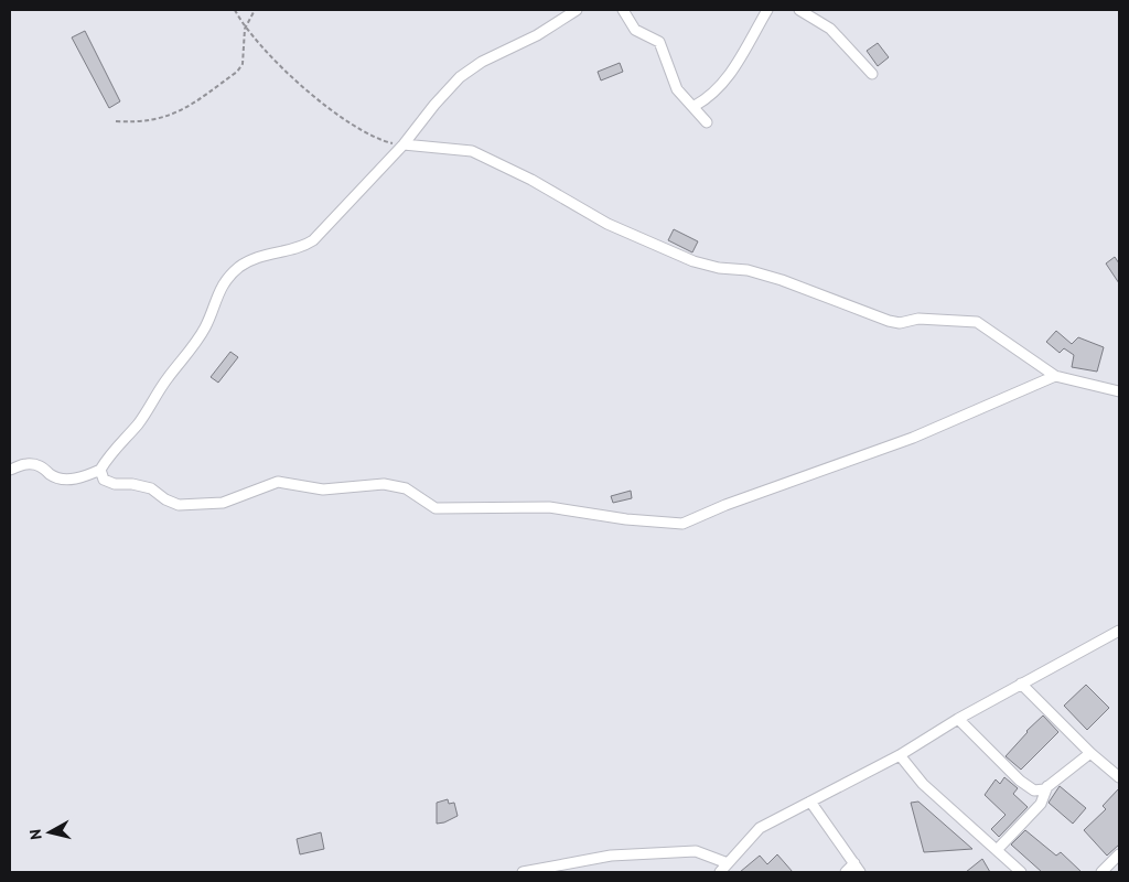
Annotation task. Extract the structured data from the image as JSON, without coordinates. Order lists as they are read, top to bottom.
{
  "north": "left"
}
